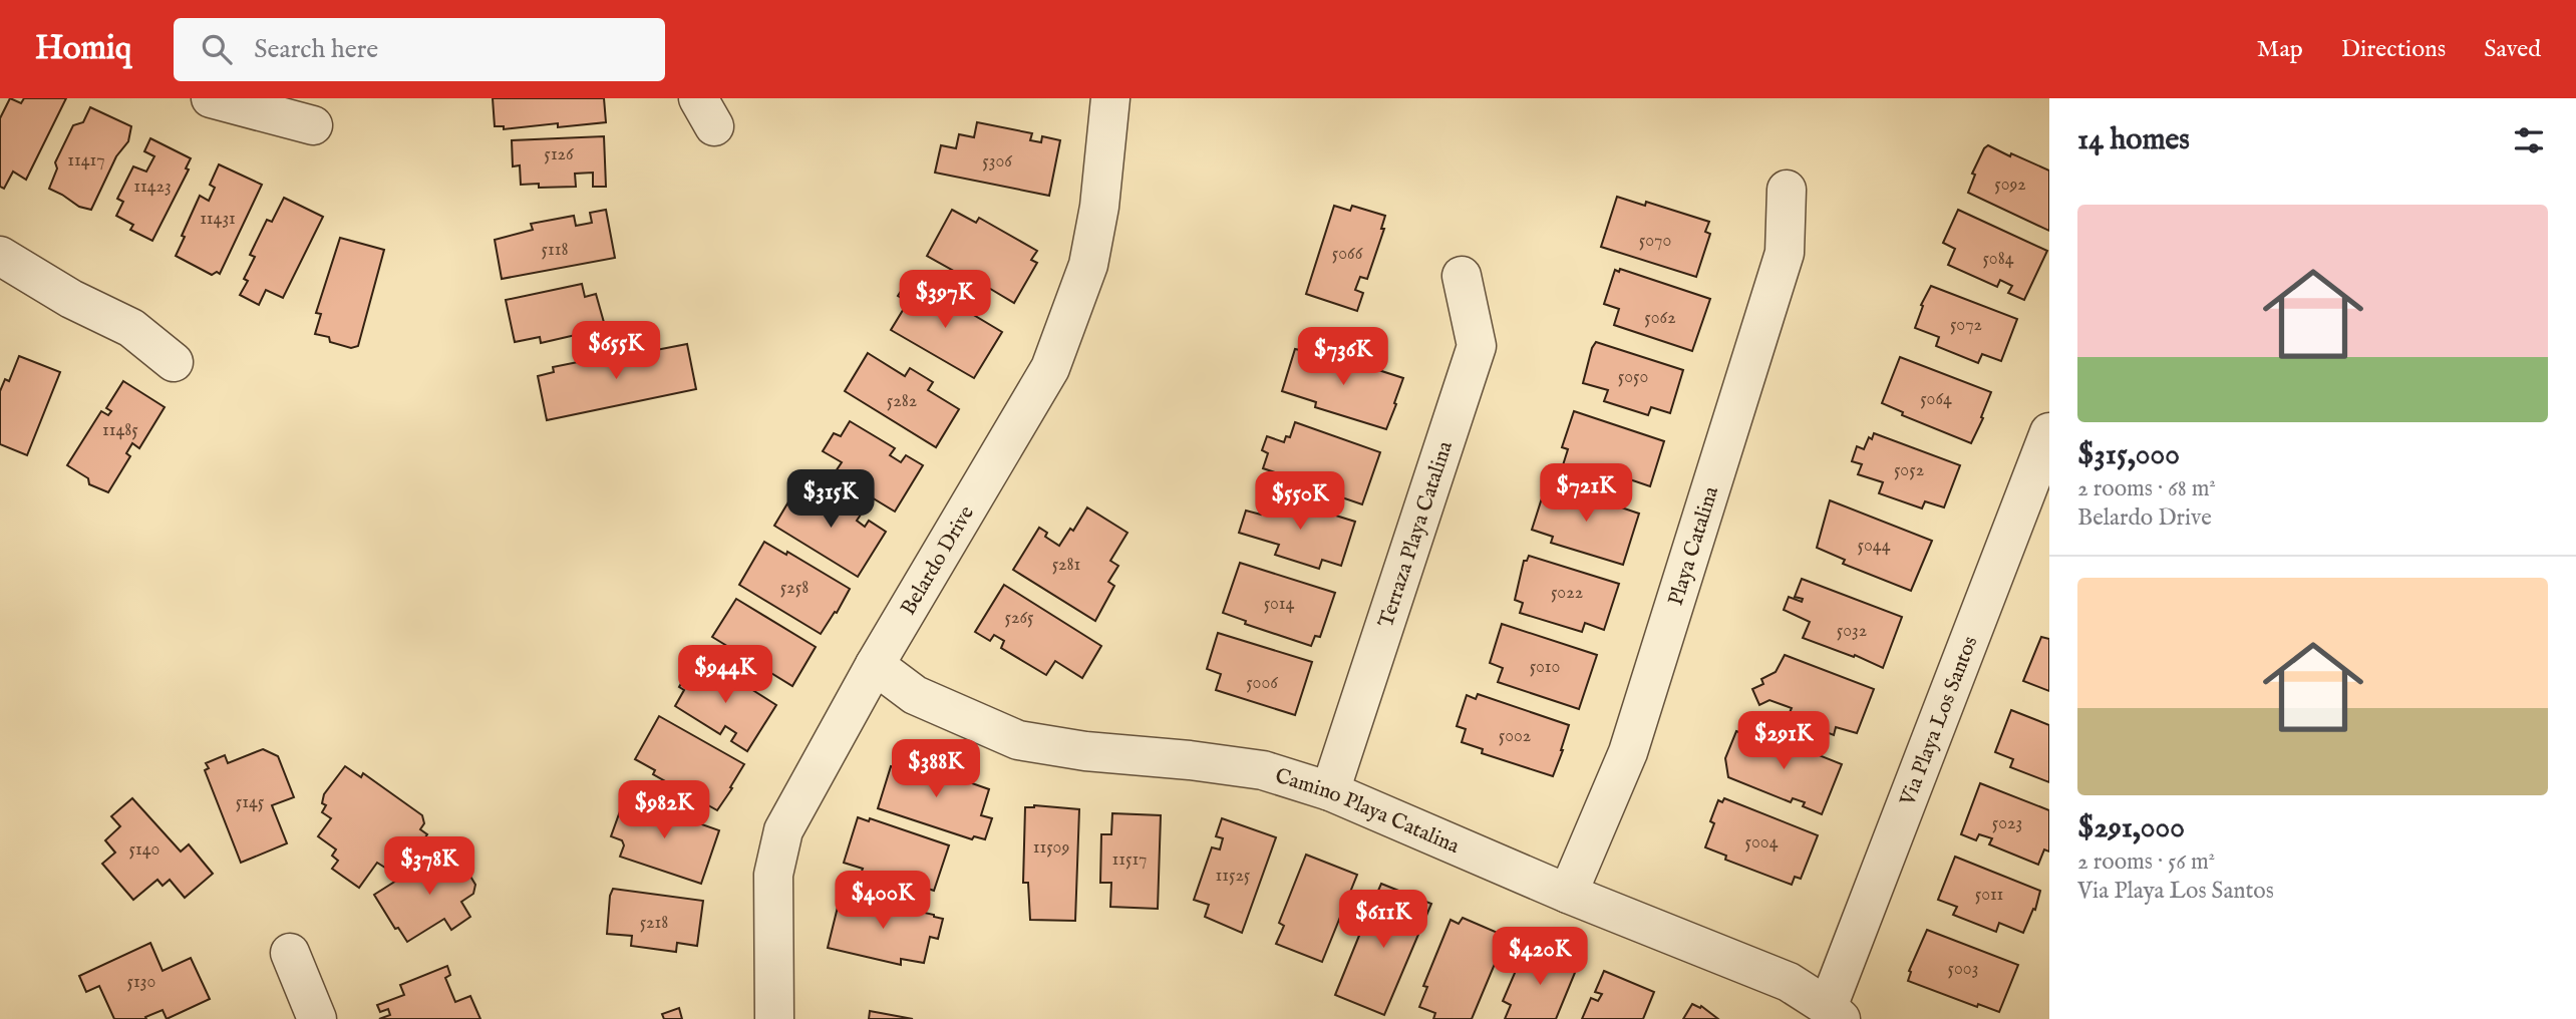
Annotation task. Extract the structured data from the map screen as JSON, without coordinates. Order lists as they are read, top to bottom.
{
  "streets": {
    "street": [
      "Terraza Playa Catalina",
      "Playa Catalina",
      "Belardo Drive",
      "Via Playa Los Santos",
      "Camino Playa Catalina"
    ]
  },
  "crossings": [
    ["Terraza Playa Catalina", "Camino Playa Catalina"],
    ["Playa Catalina", "Camino Playa Catalina"],
    ["Belardo Drive", "Camino Playa Catalina"],
    ["Via Playa Los Santos", "Camino Playa Catalina"]
  ],
  "house_numbers": [
    "5126",
    "11417",
    "5306",
    "5092",
    "11423",
    "11431",
    "5070",
    "5118",
    "5066",
    "5084",
    "5062",
    "5072",
    "5050",
    "5064",
    "5282",
    "11485",
    "5052",
    "5044",
    "5281",
    "5258",
    "5022",
    "5014",
    "5265",
    "5032",
    "5010",
    "5006",
    "5002",
    "5145",
    "5023",
    "5004",
    "11509",
    "5140",
    "11517",
    "11525",
    "5011",
    "5218",
    "5003",
    "5130"
  ],
  "page": {
    "header": "Homiq",
    "search": "Search here",
    "nav": ["Map", "Directions", "Saved"],
    "heading": "14 homes",
    "list": [
      {
        "name": "$315,000",
        "note": "2 rooms · 68 m² · Belardo Drive"
      },
      {
        "name": "$291,000",
        "note": "2 rooms · 56 m² · Via Playa Los Santos"
      }
    ],
    "price": [
      "$397K",
      "$655K",
      "$736K",
      "$721K",
      "$315K",
      "$550K",
      "$944K",
      "$291K",
      "$388K",
      "$982K",
      "$378K",
      "$400K",
      "$611K",
      "$420K"
    ]
  }
}
